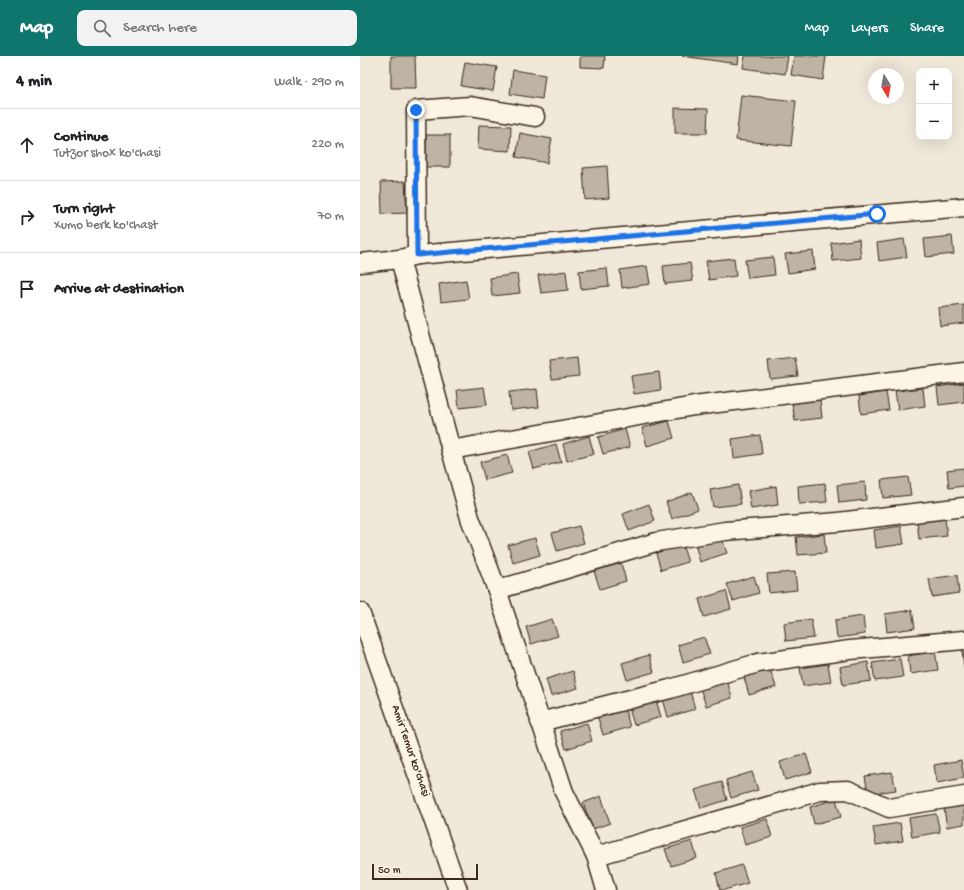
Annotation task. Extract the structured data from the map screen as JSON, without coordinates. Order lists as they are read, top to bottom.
{
  "streets": {
    "street": ["Amir Temur ko'chasi"]
  },
  "scale_bar": "50 m",
  "north": "bottom",
  "page": {
    "header": "Map",
    "search": "Search here",
    "nav": ["Map", "Layers", "Share"],
    "heading": ["4 min", "Walk · 290 m"],
    "map_buttons": ["+", "−"],
    "list": [
      ["Continue", "Tutzor shox ko'chasi", "220 m"],
      ["Turn right", "Xumo berk ko'chast", "70 m"],
      "Arrive at destination"
    ],
    "scale": "50 m"
  }
}
